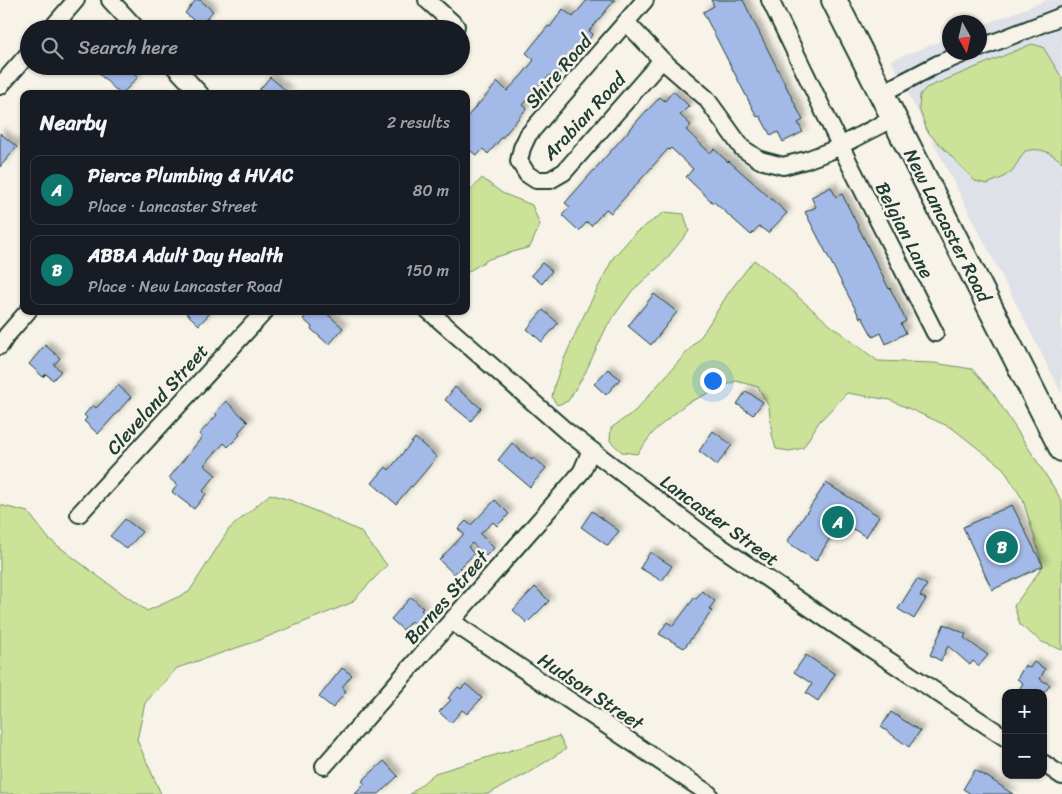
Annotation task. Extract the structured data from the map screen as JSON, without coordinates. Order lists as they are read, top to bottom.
{
  "streets": {
    "main road": ["New Lancaster Road"],
    "street": [
      "Shire Road",
      "Arabian Road",
      "Belgian Lane",
      "Cleveland Street",
      "Lancaster Street",
      "Barnes Street",
      "Hudson Street"
    ]
  },
  "crossings": [
    ["Shire Road", "Arabian Road"],
    ["Lancaster Street", "Barnes Street"],
    ["Barnes Street", "Hudson Street"]
  ],
  "north": "bottom",
  "page": {
    "search": "Search here",
    "heading": ["Nearby", "2 results"],
    "list": [
      {
        "mark": "A",
        "name": "Pierce Plumbing & HVAC",
        "note": "Place · Lancaster Street",
        "value": "80 m"
      },
      {
        "mark": "B",
        "name": "ABBA Adult Day Health",
        "note": "Place · New Lancaster Road",
        "value": "150 m"
      }
    ],
    "pins": ["A", "B"],
    "map_buttons": ["+", "−"]
  }
}
